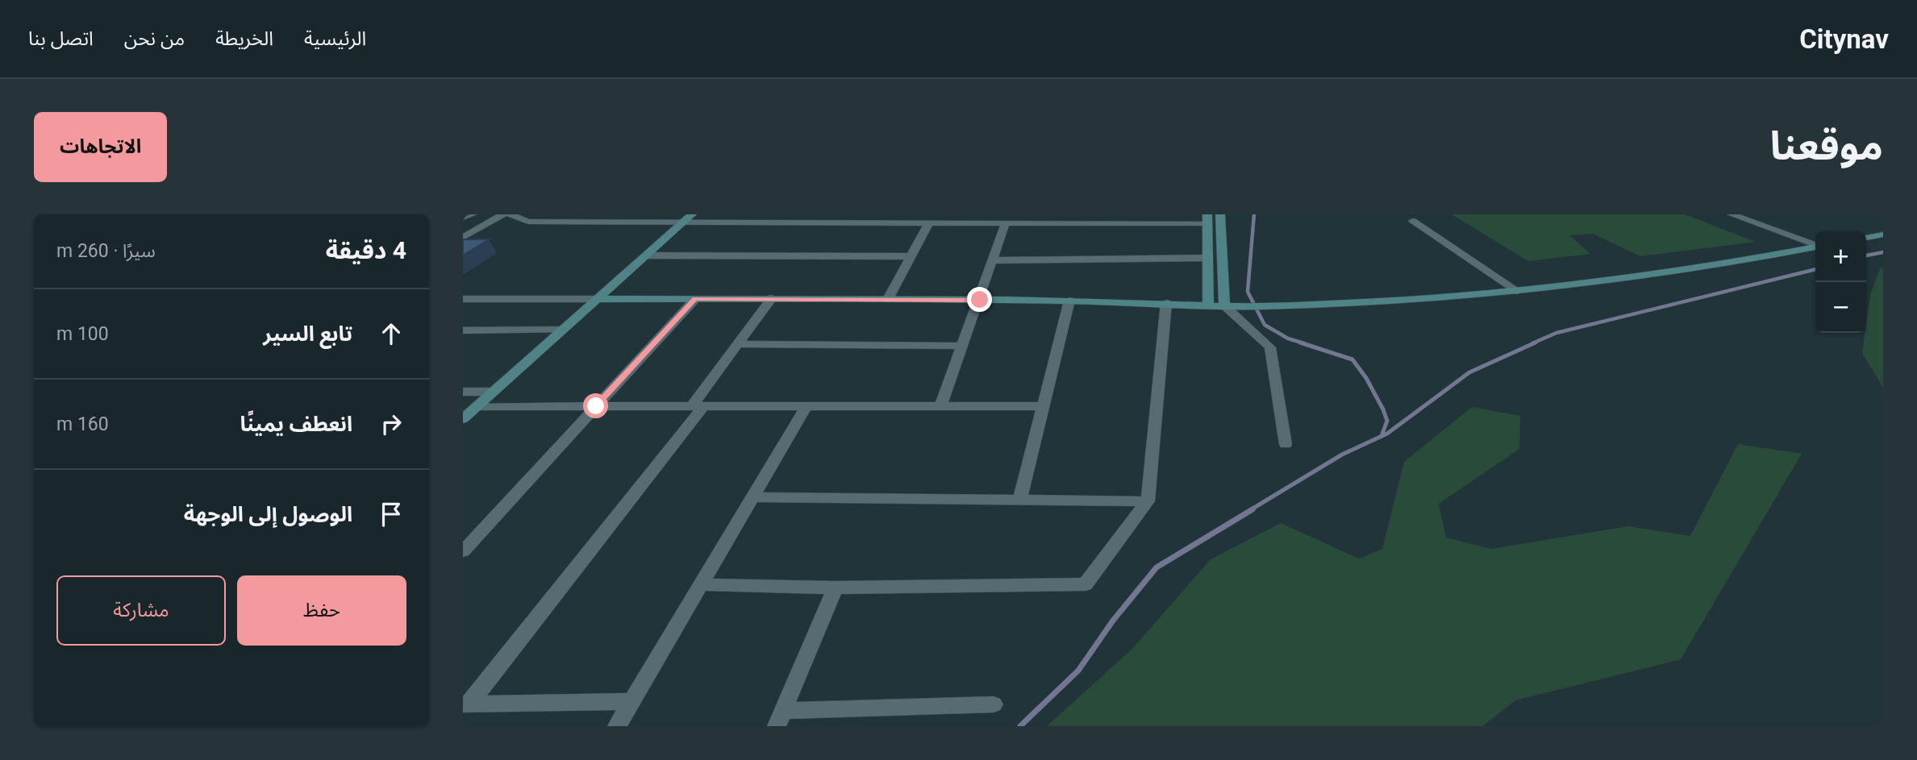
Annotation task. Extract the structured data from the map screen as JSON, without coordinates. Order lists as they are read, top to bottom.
{
  "page": {
    "header": "Citynav",
    "nav": [
      "الرئيسية",
      "الخريطة",
      "من نحن",
      "اتصل بنا"
    ],
    "title": "موقعنا",
    "buttons": [
      "الاتجاهات",
      ["حفظ", "مشاركة"]
    ],
    "heading": ["4 دقيقة", "سيرًا · 260 m"],
    "map_buttons": ["+", "−"],
    "list": [
      ["تابع السير", "100 m"],
      ["انعطف يمينًا", "160 m"],
      "الوصول إلى الوجهة"
    ]
  }
}
